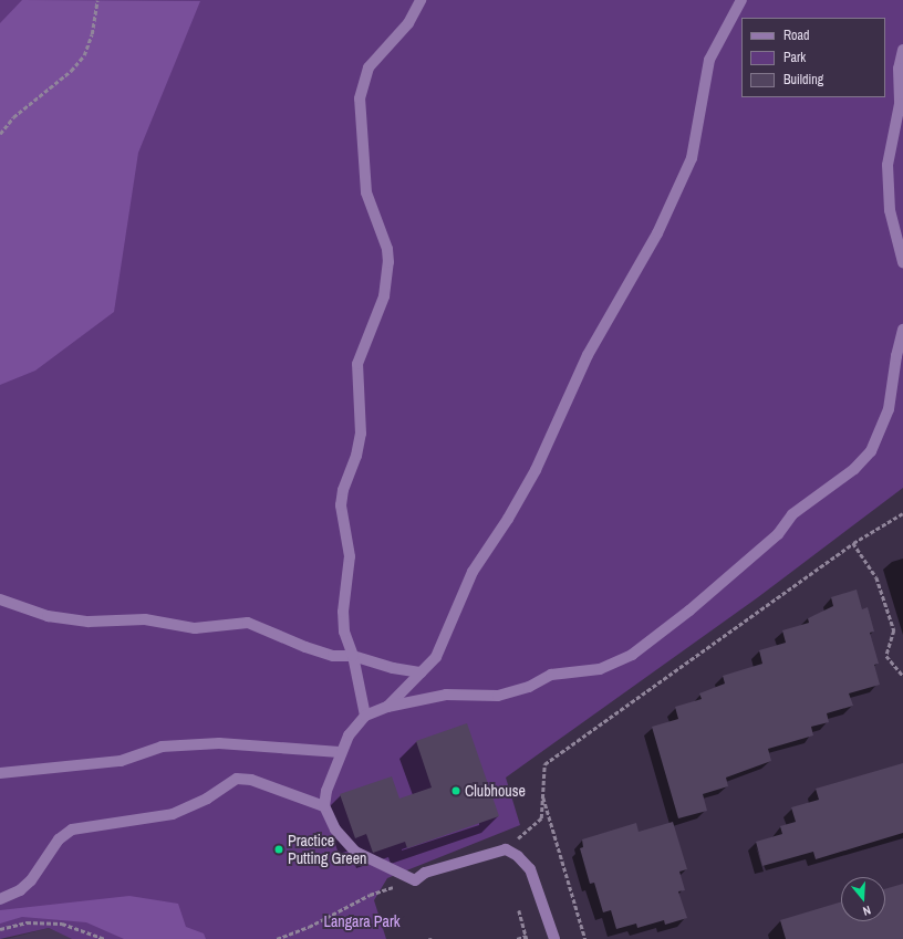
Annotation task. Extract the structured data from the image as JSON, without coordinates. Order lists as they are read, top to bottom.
{
  "parks": ["Langara Park"],
  "places": ["Clubhouse", "Practice Putting Green"],
  "legend": ["Road", "Park", "Building"],
  "north": "bottom"
}
